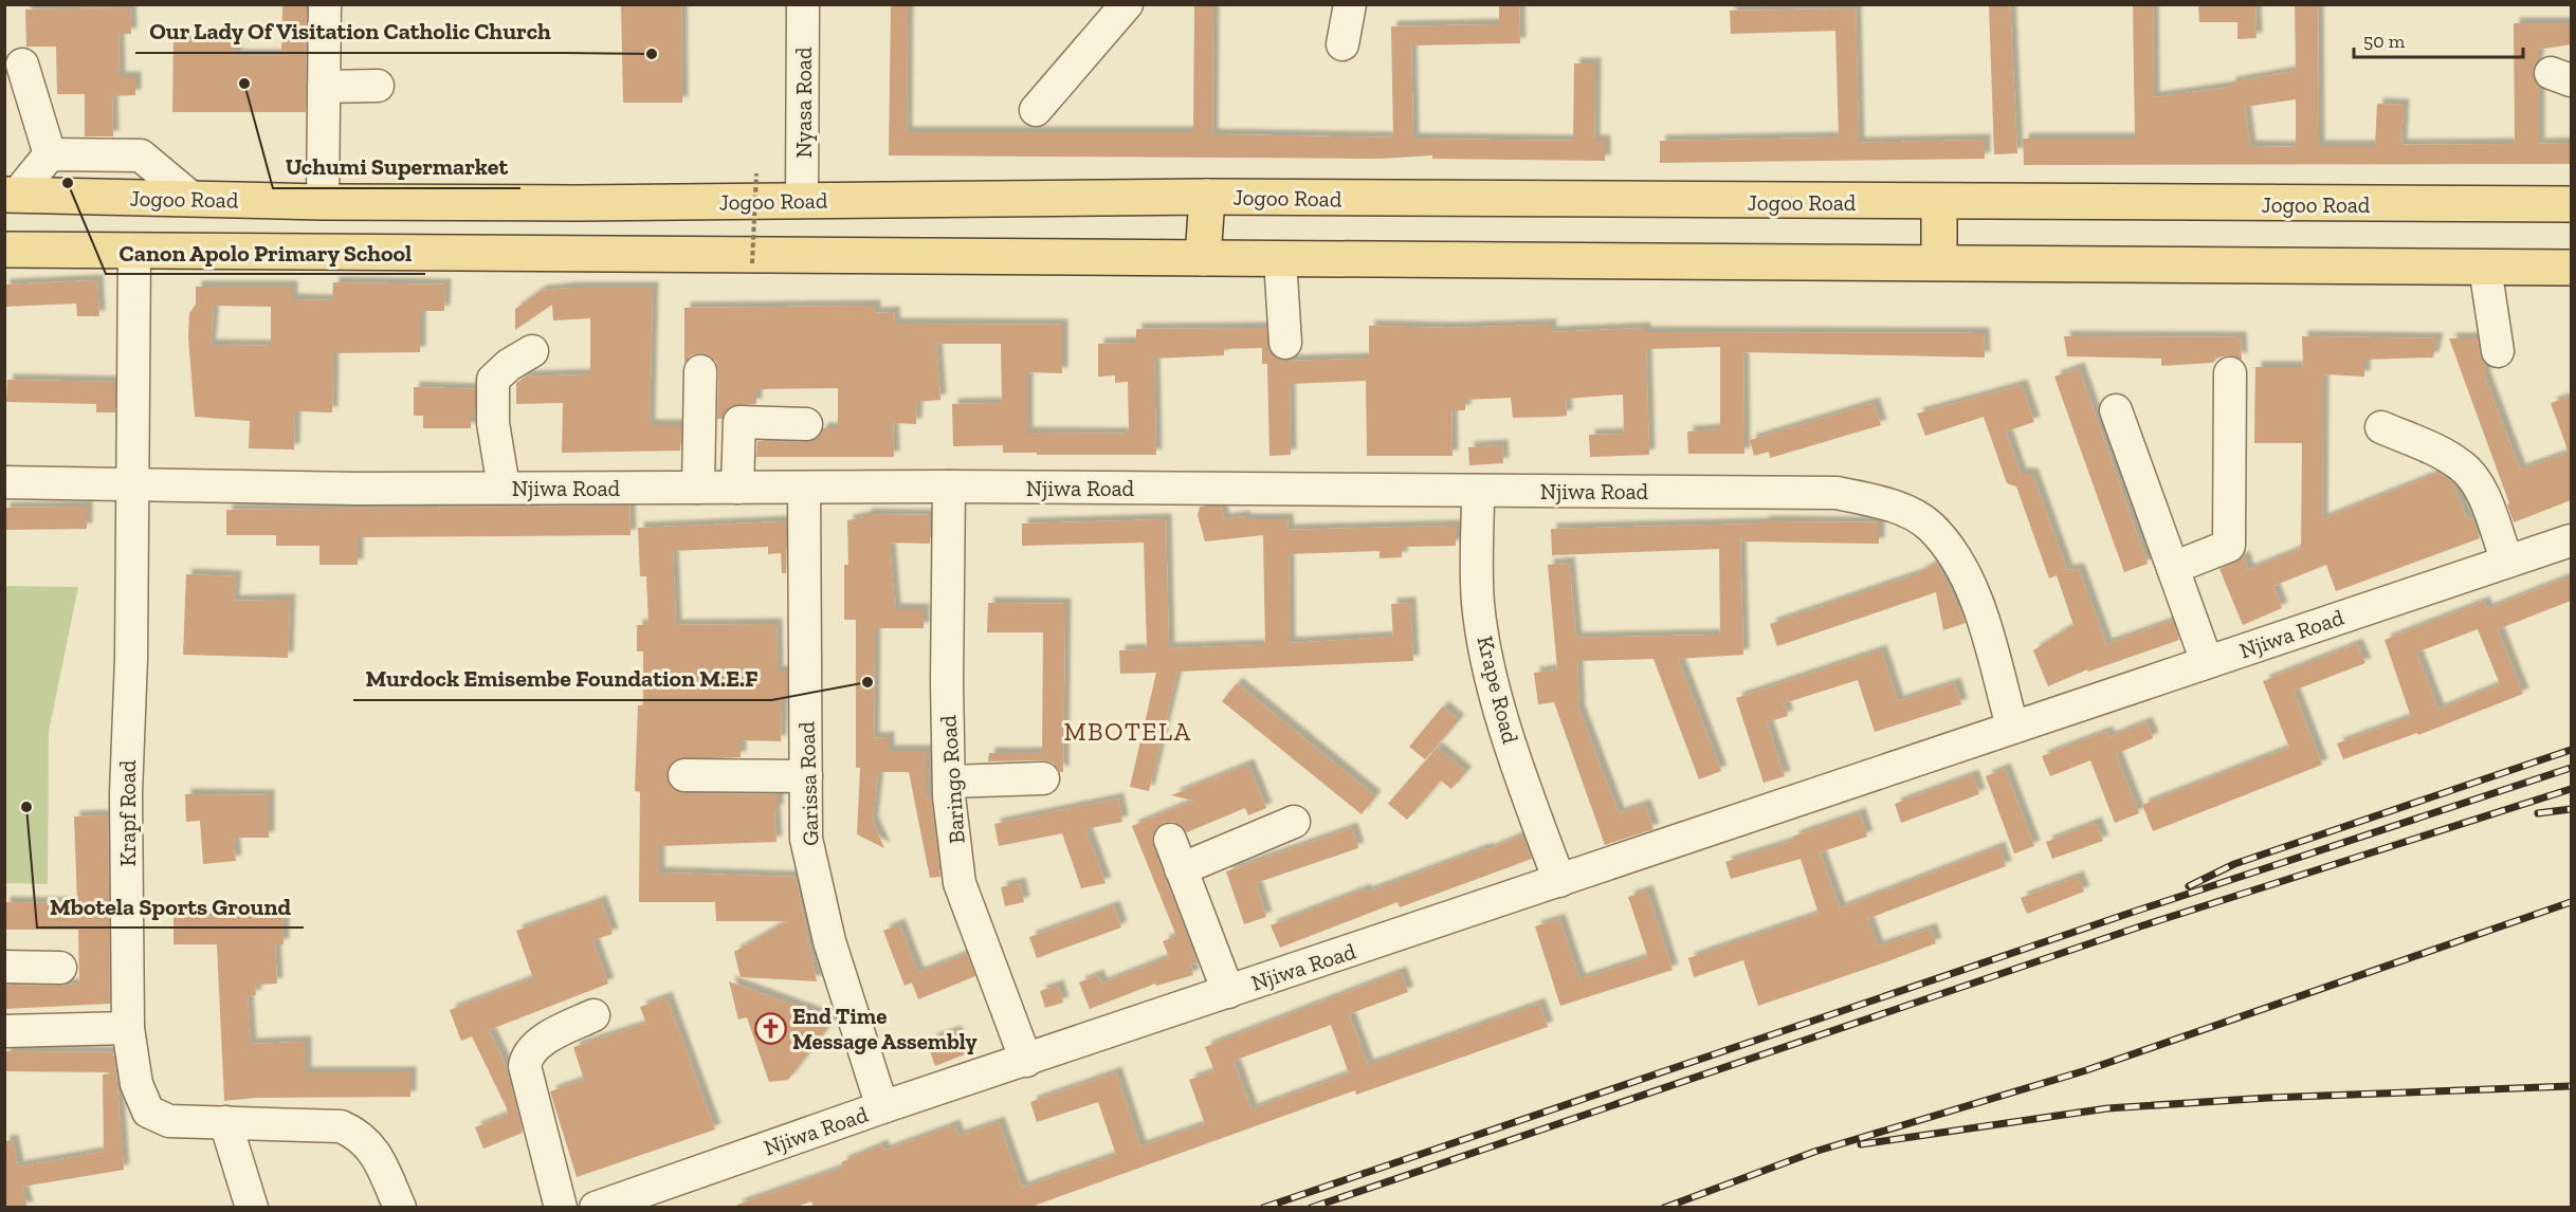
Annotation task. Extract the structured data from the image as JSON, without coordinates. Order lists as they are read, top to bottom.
{
  "streets": {
    "main road": ["Jogoo Road"],
    "street": [
      "Nyasa Road",
      "Njiwa Road",
      "Krape Road",
      "Baringo Road",
      "Garissa Road",
      "Krapf Road"
    ]
  },
  "crossings": [
    ["Nyasa Road", "Jogoo Road"],
    ["Njiwa Road", "Krape Road"],
    ["Njiwa Road", "Baringo Road"],
    ["Njiwa Road", "Garissa Road"],
    ["Njiwa Road", "Krapf Road"]
  ],
  "districts": ["MBOTELA"],
  "places": {
    "other": [
      "Our Lady Of Visitation Catholic Church",
      "Uchumi Supermarket",
      "Canon Apolo Primary School",
      "Murdock Emisembe Foundation M.E.F",
      "Mbotela Sports Ground"
    ],
    "church": ["End Time Message Assembly"]
  },
  "scale_bar": "50 m"
}
